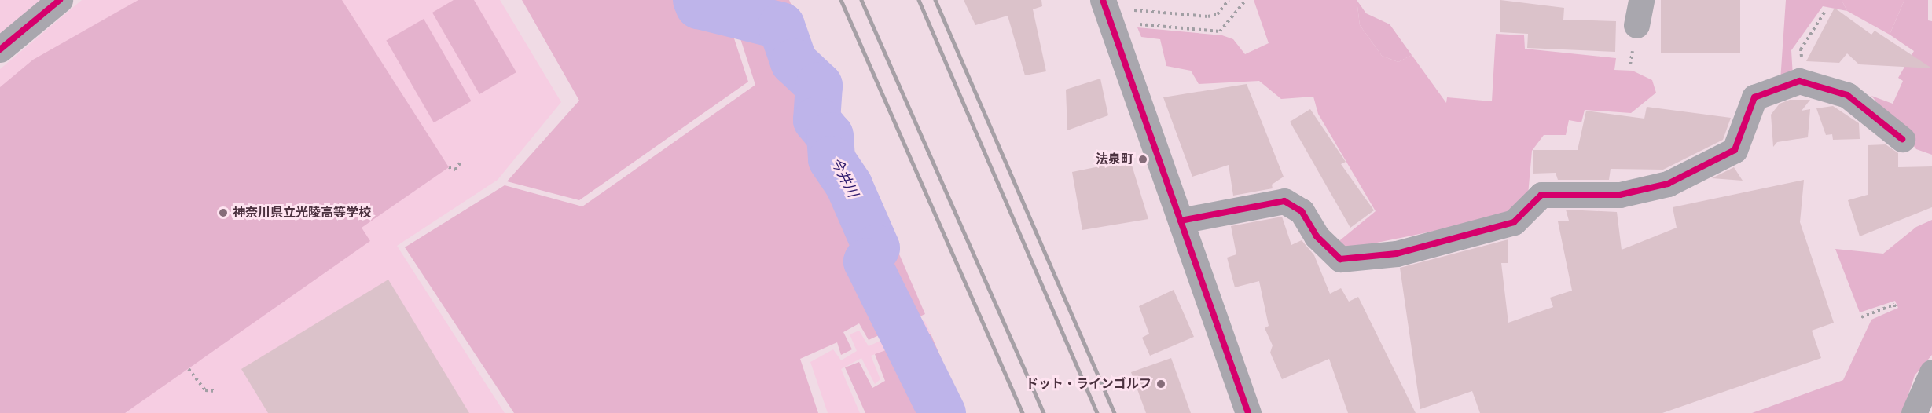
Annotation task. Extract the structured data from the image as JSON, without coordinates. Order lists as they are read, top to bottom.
{
  "water": ["今井川"],
  "places": ["法泉町", "神奈川県立光陵高等学校", "ドット・ラインゴルフ"]
}
